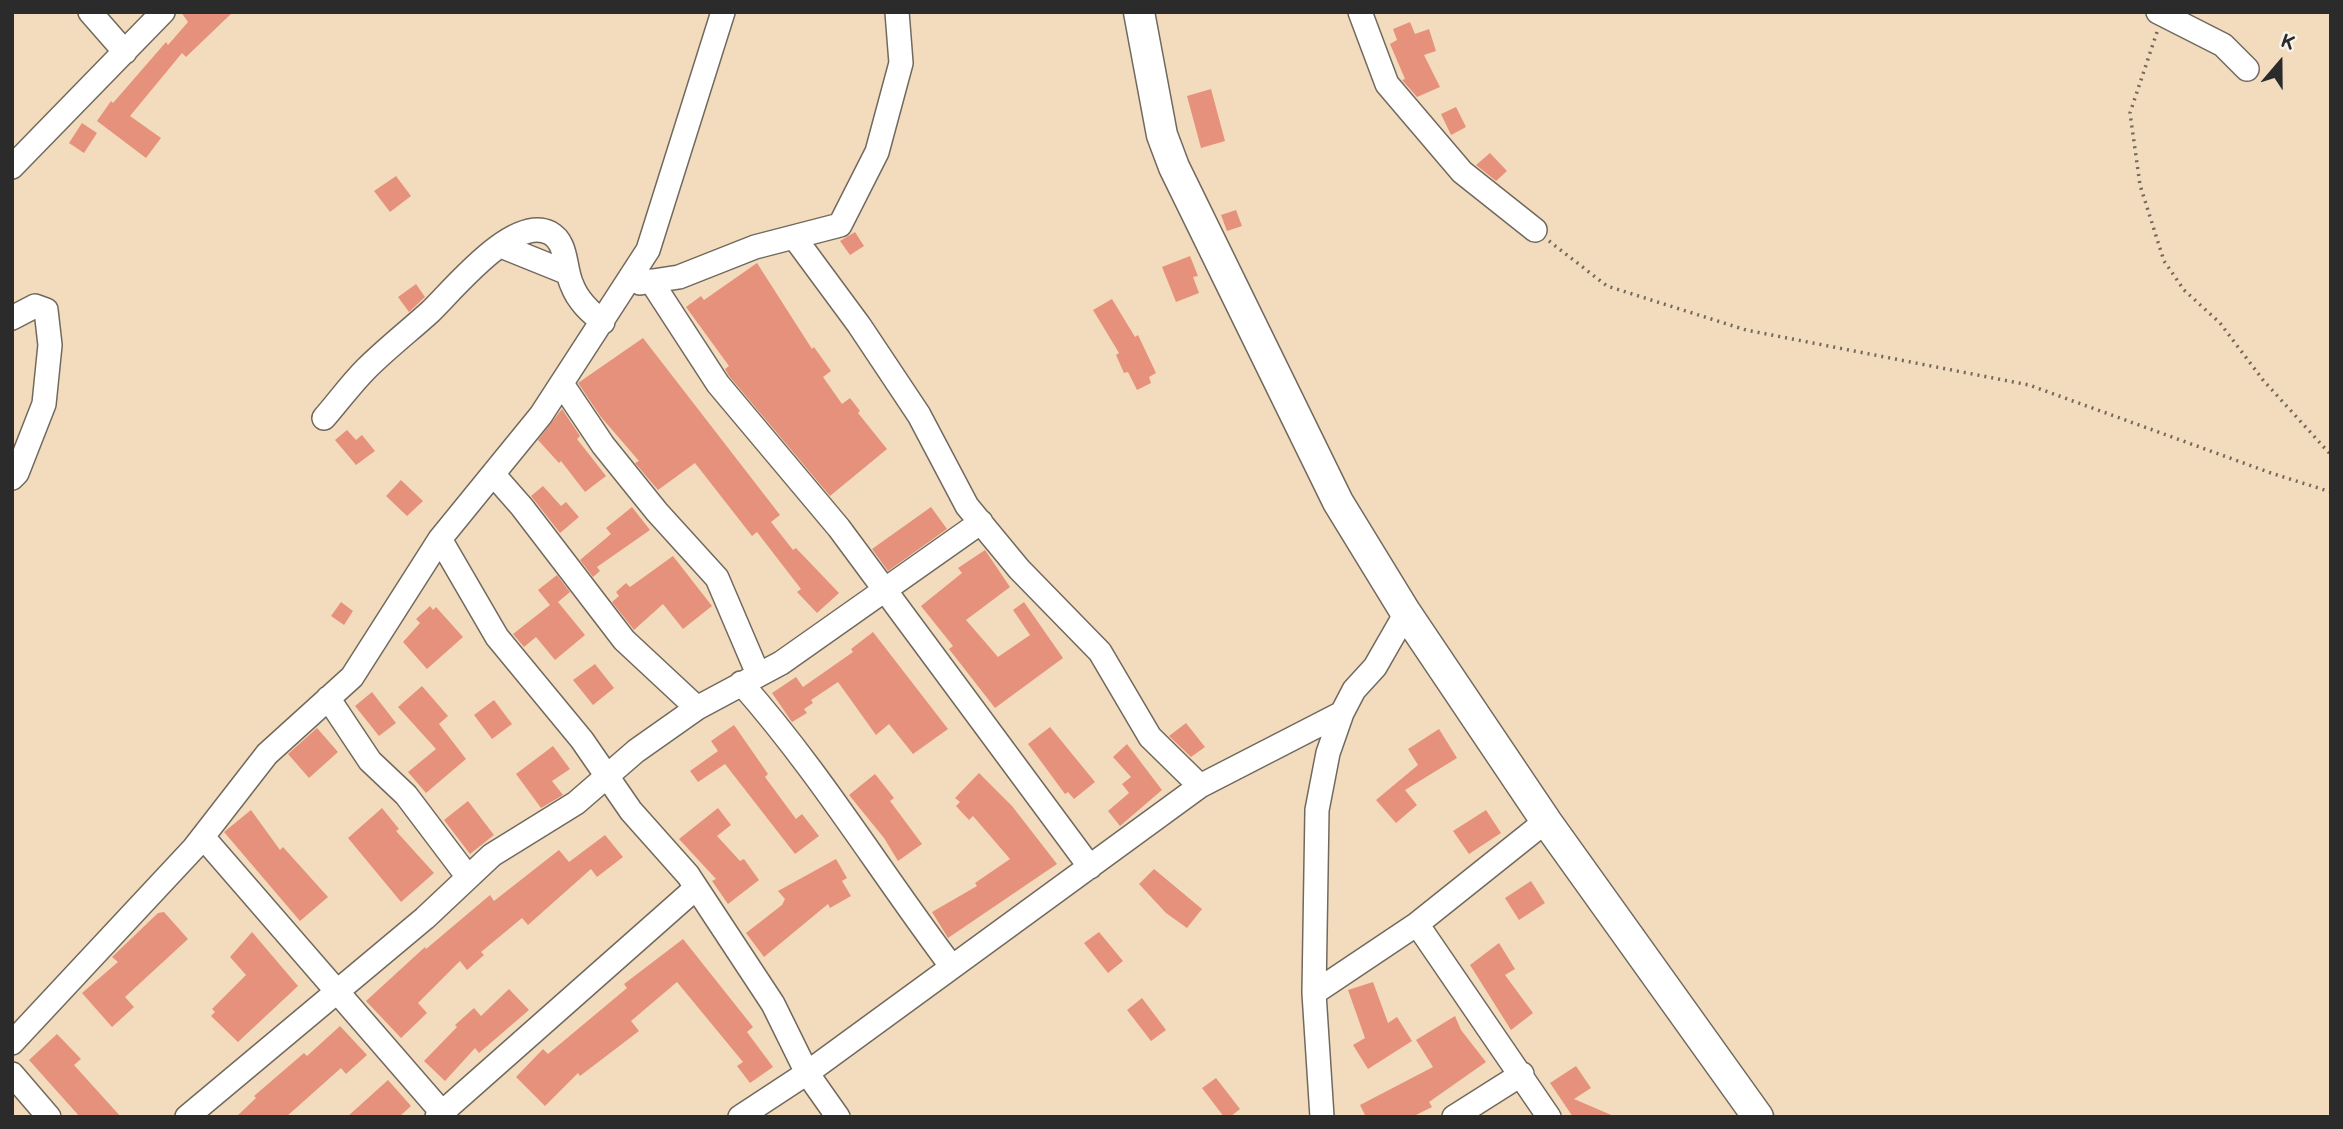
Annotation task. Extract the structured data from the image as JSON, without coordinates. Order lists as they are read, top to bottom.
{
  "north": "top"
}
